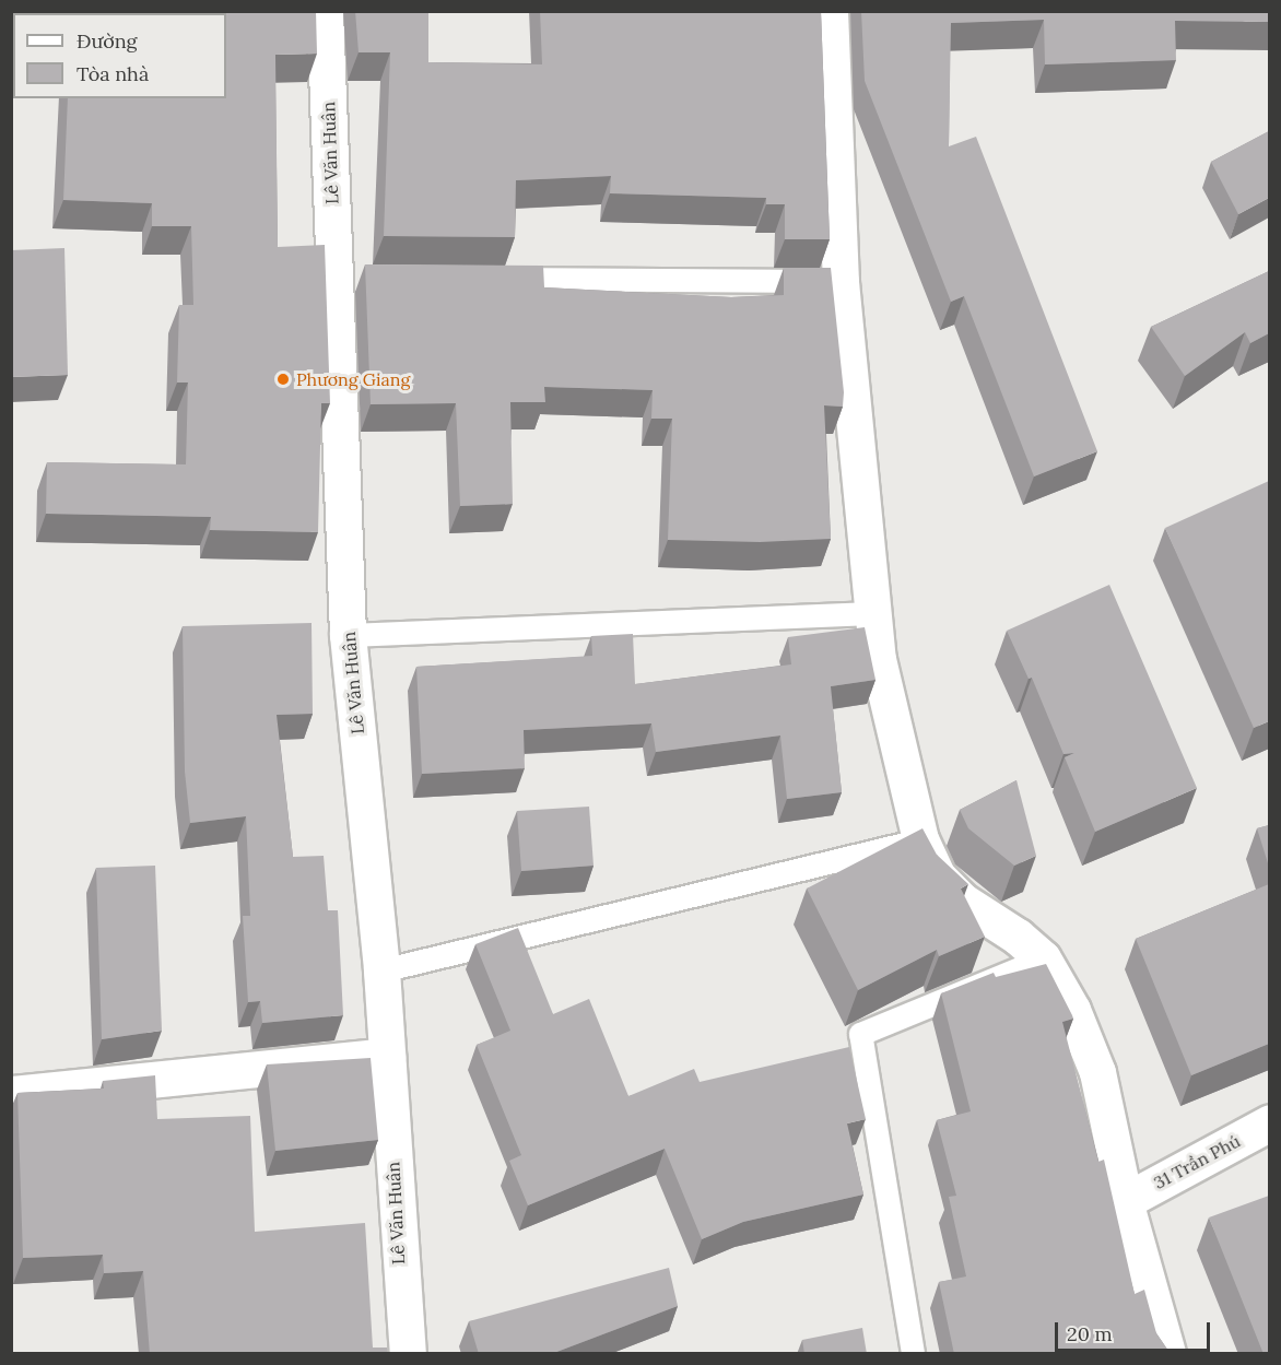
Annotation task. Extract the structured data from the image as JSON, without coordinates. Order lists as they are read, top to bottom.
{
  "streets": {
    "street": ["Lê Văn Huân", "31 Trần Phú"]
  },
  "places": ["Phương Giang"],
  "legend": ["Đường", "Tòa nhà"],
  "scale_bar": "20 m"
}
